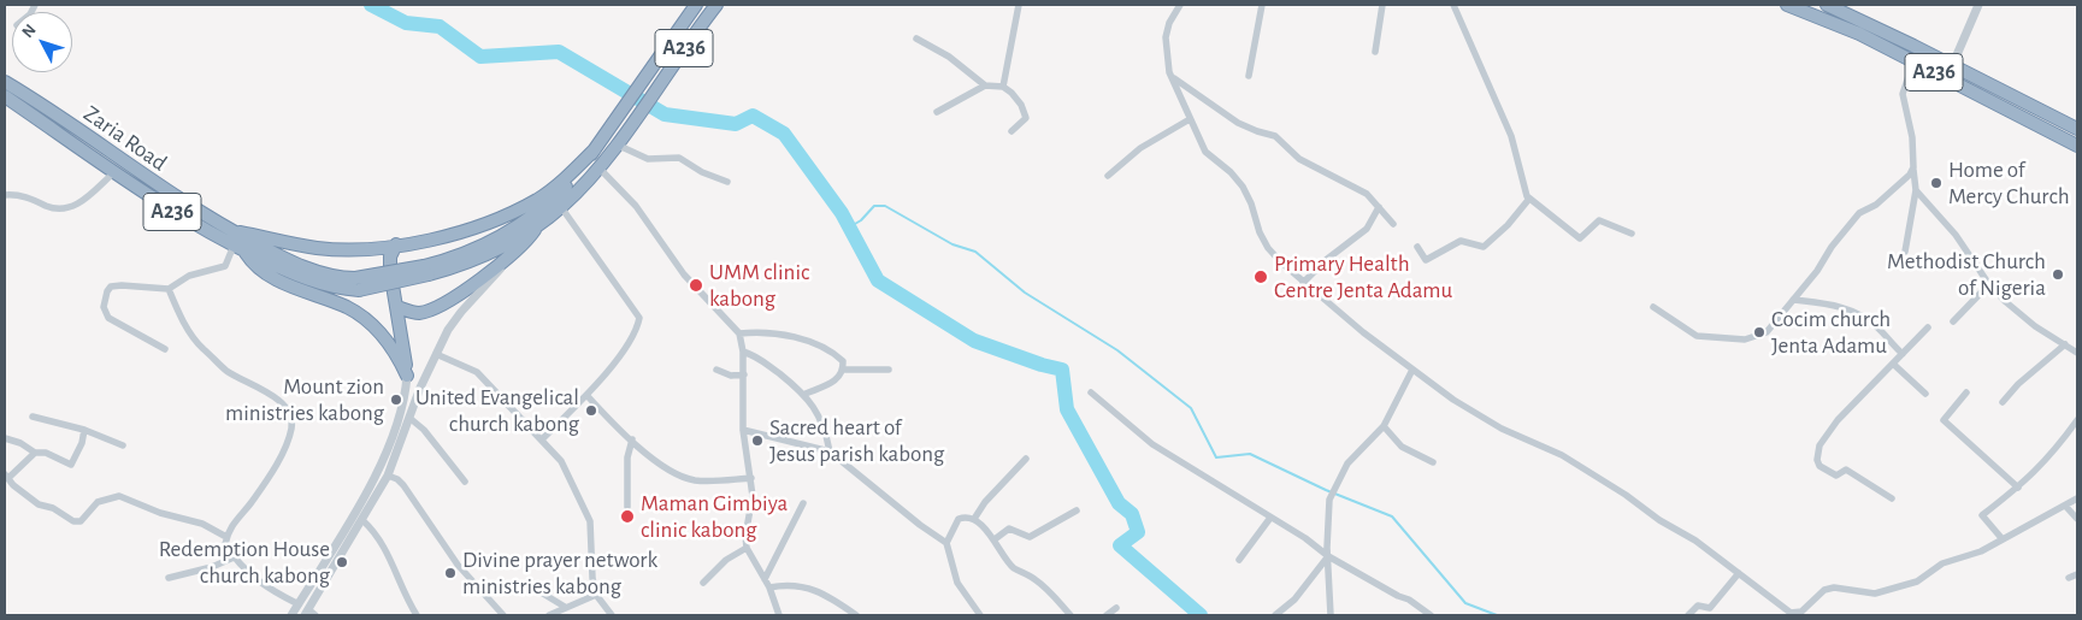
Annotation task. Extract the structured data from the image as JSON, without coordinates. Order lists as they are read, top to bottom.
{
  "streets": {
    "highway": ["A236", "Zaria Road"]
  },
  "crossings": [
    ["A236", "Zaria Road"]
  ],
  "places": [
    "Home of Mercy Church",
    "Methodist Church of Nigeria",
    "Primary Health Centre Jenta Adamu",
    "UMM clinic kabong",
    "Cocim church Jenta Adamu",
    "Mount zion ministries kabong",
    "United Evangelical church kabong",
    "Sacred heart of Jesus parish kabong",
    "Maman Gimbiya clinic kabong",
    "Redemption House church kabong",
    "Divine prayer network ministries kabong"
  ],
  "north": "top left"
}
